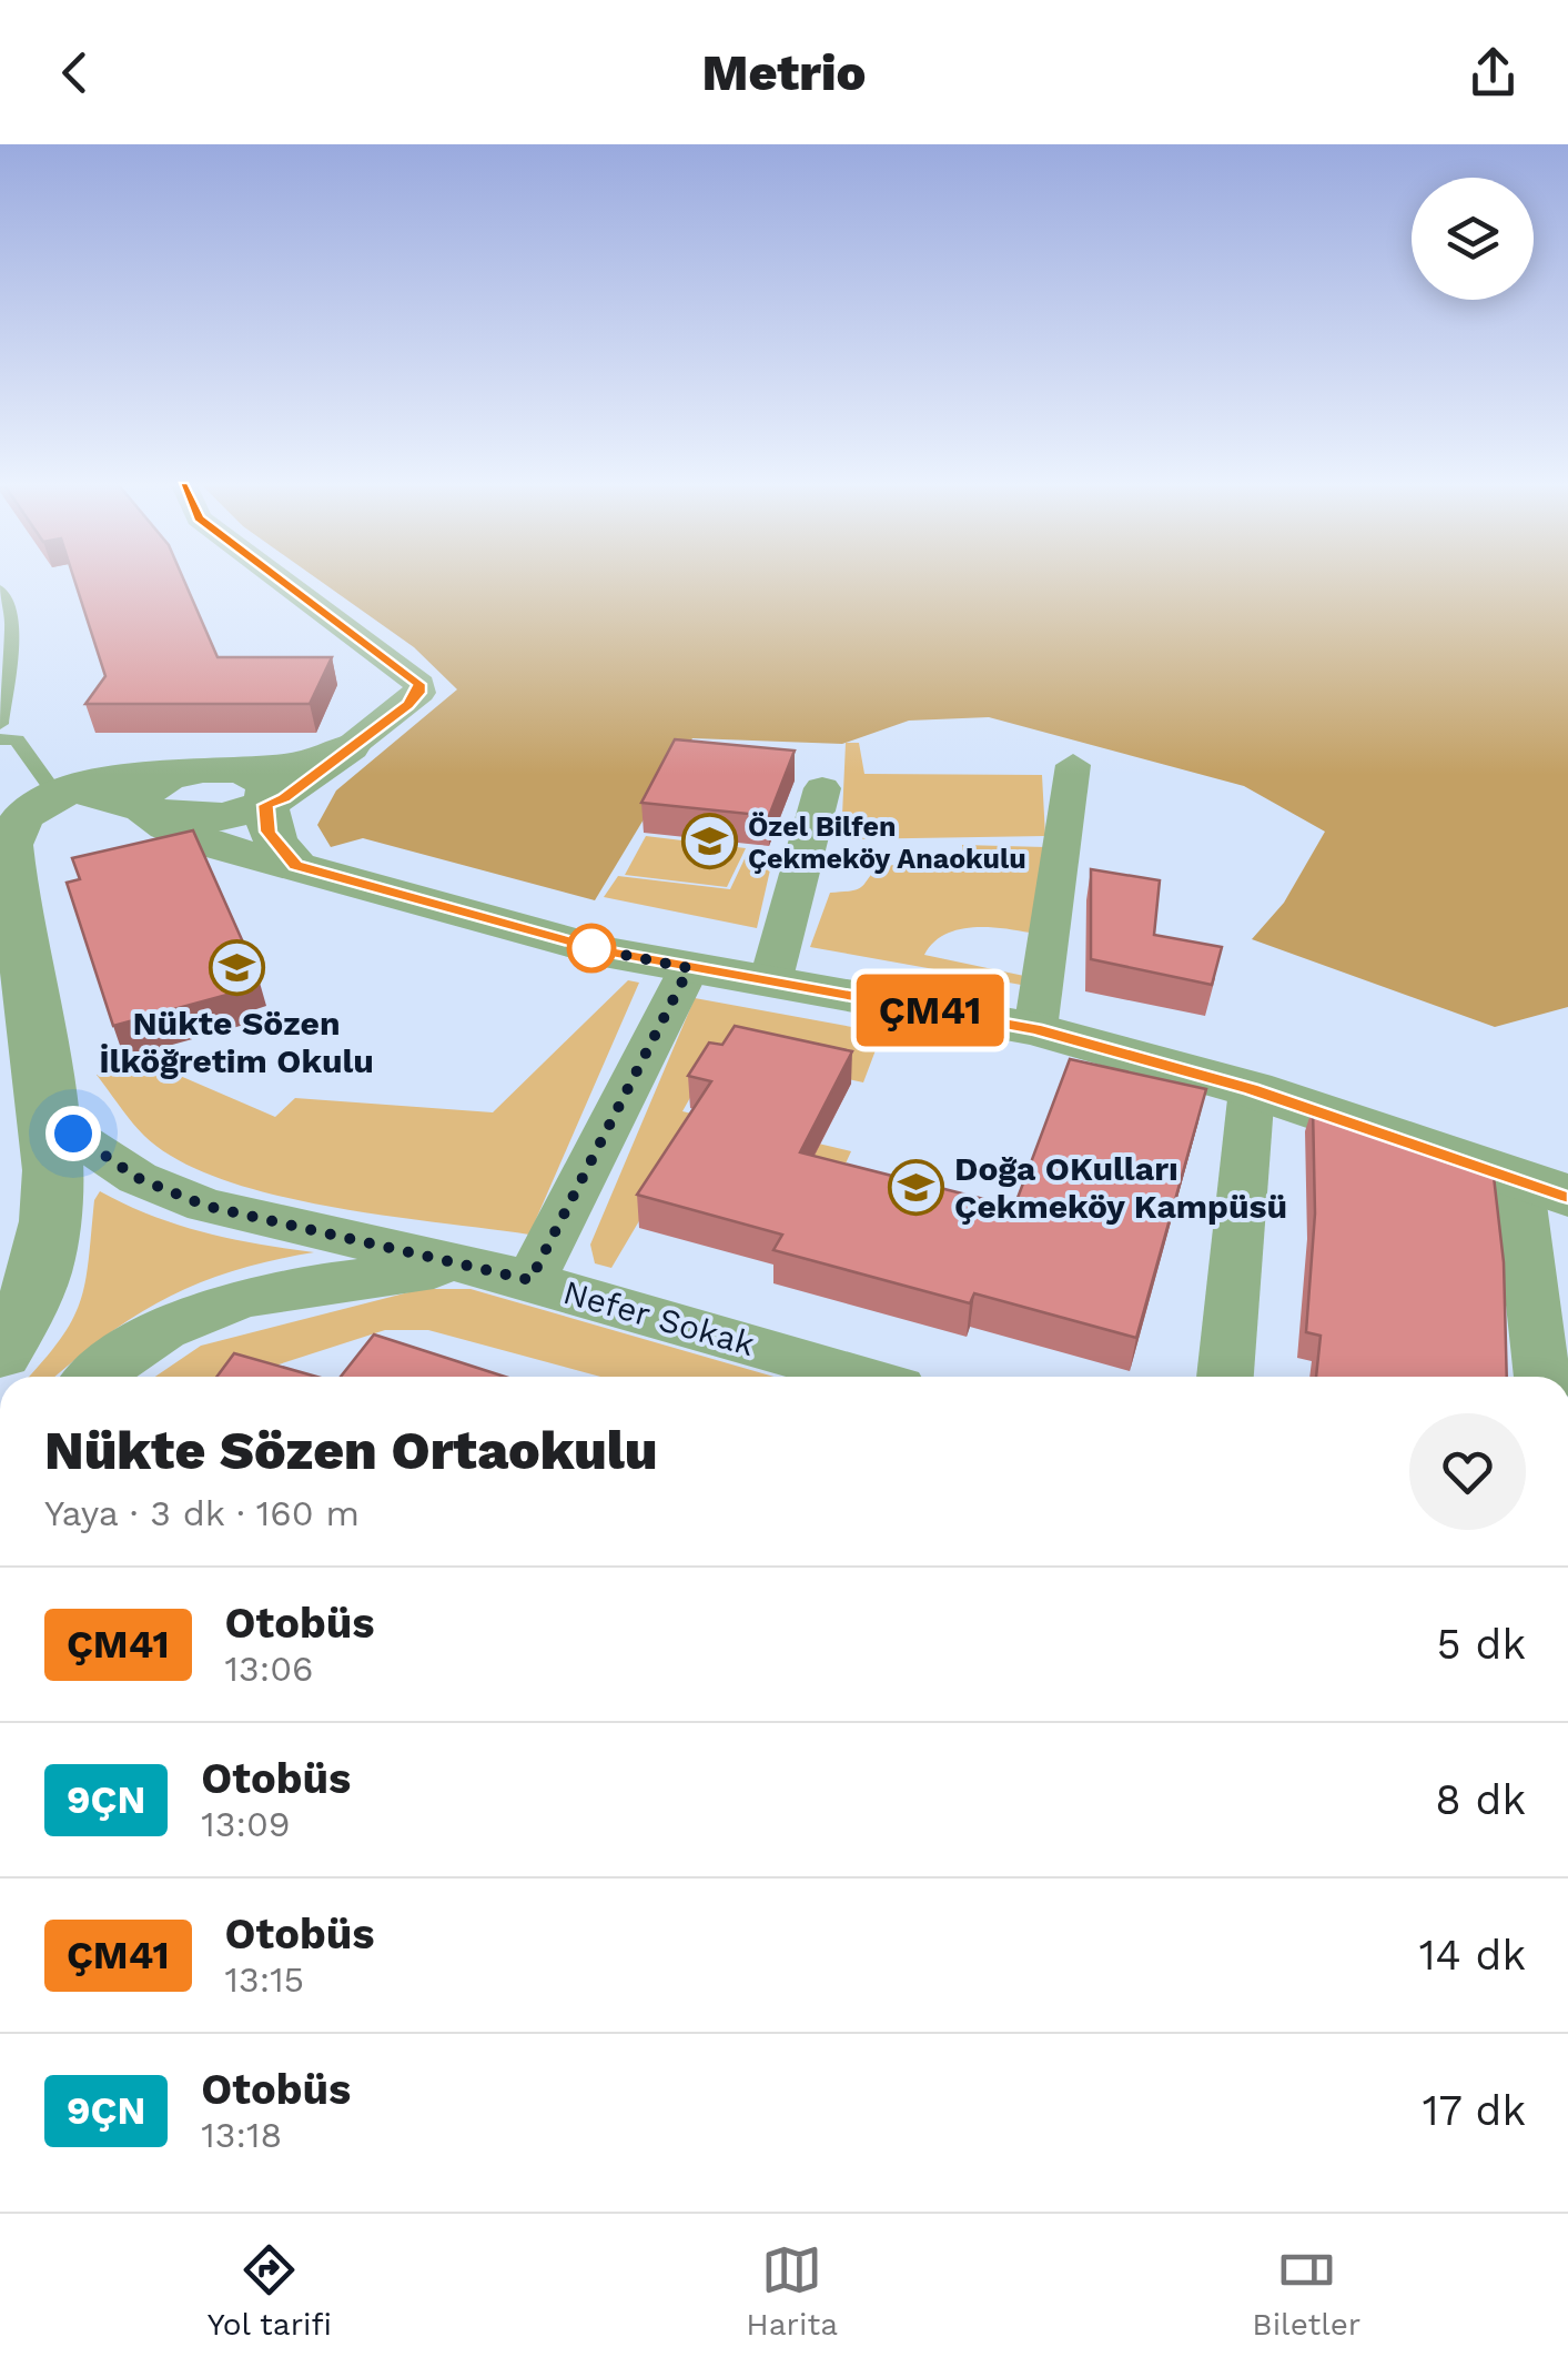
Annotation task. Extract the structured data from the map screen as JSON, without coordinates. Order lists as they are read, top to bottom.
{
  "streets": {
    "street": ["Nefer Sokak"]
  },
  "places": {
    "school or university": ["Özel Bilfen Çekmeköy Anaokulu", "Nükte Sözen İlköğretim Okulu", "Doğa OKulları Çekmeköy Kampüsü"]
  },
  "lines": ["bus line ÇM41"],
  "page": {
    "header": "Metrio",
    "on_map": "ÇM41",
    "heading": ["Nükte Sözen Ortaokulu", "Yaya · 3 dk · 160 m"],
    "list": [
      {
        "mark": "ÇM41",
        "name": "Otobüs",
        "note": "13:06",
        "value": "5 dk"
      },
      {
        "mark": "9ÇN",
        "name": "Otobüs",
        "note": "13:09",
        "value": "8 dk"
      },
      {
        "mark": "ÇM41",
        "name": "Otobüs",
        "note": "13:15",
        "value": "14 dk"
      },
      {
        "mark": "9ÇN",
        "name": "Otobüs",
        "note": "13:18",
        "value": "17 dk"
      }
    ],
    "tabs": ["Yol tarifi", "Harita", "Biletler"]
  }
}
